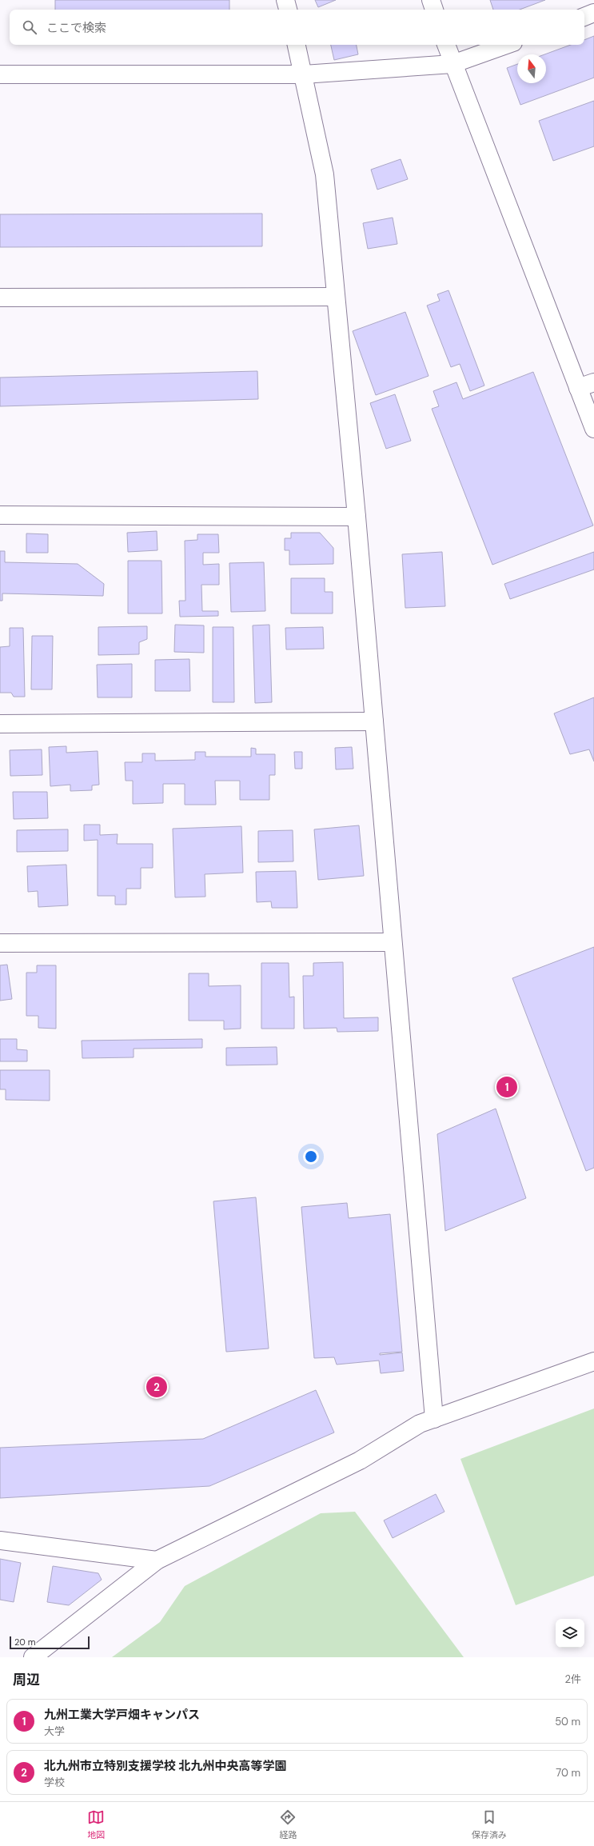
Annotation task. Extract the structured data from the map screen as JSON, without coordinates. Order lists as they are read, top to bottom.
{
  "scale_bar": "20 m",
  "north": "top",
  "page": {
    "search": "ここで検索",
    "pins": ["1", "2"],
    "scale": "20 m",
    "heading": ["周辺", "2件"],
    "list": [
      {
        "mark": "1",
        "name": "九州工業大学戸畑キャンパス",
        "note": "大学",
        "value": "50 m"
      },
      {
        "mark": "2",
        "name": "北九州市立特別支援学校 北九州中央高等学園",
        "note": "学校",
        "value": "70 m"
      }
    ],
    "nav": ["地図", "経路", "保存済み"]
  }
}
